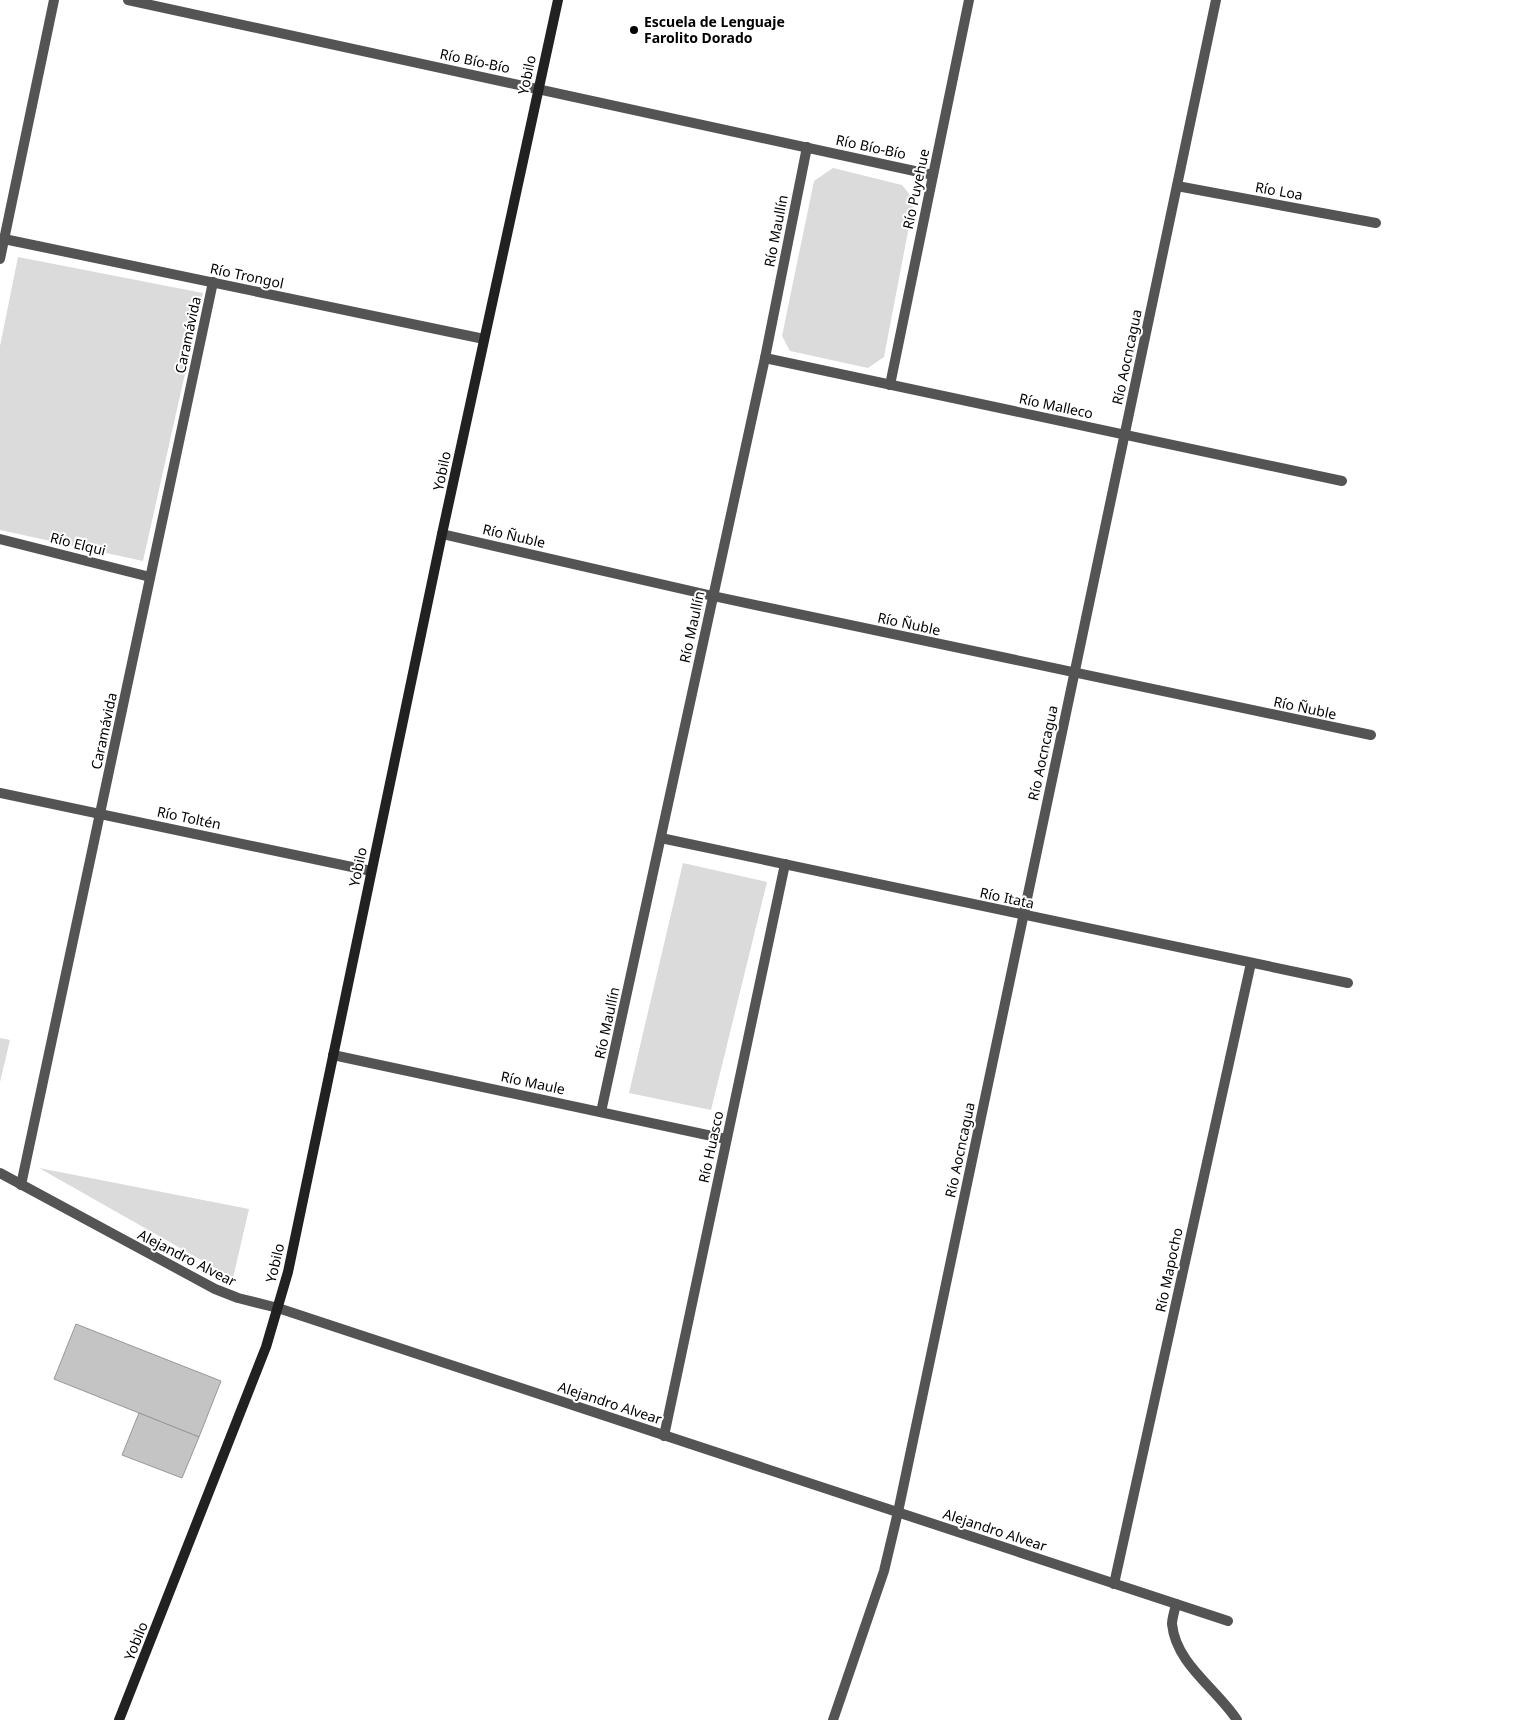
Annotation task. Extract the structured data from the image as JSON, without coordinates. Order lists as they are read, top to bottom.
{
  "streets": {
    "main road": ["Yobilo"],
    "street": [
      "Río Bío-Bío",
      "Río Puyehue",
      "Río Loa",
      "Río Maullín",
      "Río Trongol",
      "Caramávida",
      "Río Aocncagua",
      "Río Malleco",
      "Río Ñuble",
      "Río Elqui",
      "Río Toltén",
      "Río Itata",
      "Río Maule",
      "Río Huasco",
      "Alejandro Alvear",
      "Río Mapocho"
    ]
  },
  "crossings": [
    ["Río Bío-Bío", "Yobilo"],
    ["Río Bío-Bío", "Río Puyehue"],
    ["Río Bío-Bío", "Río Maullín"],
    ["Yobilo", "Río Trongol"],
    ["Yobilo", "Río Ñuble"],
    ["Yobilo", "Río Toltén"],
    ["Yobilo", "Río Maule"],
    ["Yobilo", "Alejandro Alvear"],
    ["Río Puyehue", "Río Malleco"],
    ["Río Loa", "Río Aocncagua"],
    ["Río Maullín", "Río Malleco"],
    ["Río Maullín", "Río Ñuble"],
    ["Río Maullín", "Río Itata"],
    ["Río Maullín", "Río Maule"],
    ["Río Trongol", "Caramávida"],
    ["Caramávida", "Río Elqui"],
    ["Caramávida", "Río Toltén"],
    ["Caramávida", "Alejandro Alvear"],
    ["Río Aocncagua", "Río Malleco"],
    ["Río Aocncagua", "Río Ñuble"],
    ["Río Aocncagua", "Río Itata"],
    ["Río Aocncagua", "Alejandro Alvear"],
    ["Río Itata", "Río Huasco"],
    ["Río Itata", "Río Mapocho"],
    ["Río Maule", "Río Huasco"],
    ["Río Huasco", "Alejandro Alvear"],
    ["Alejandro Alvear", "Río Mapocho"]
  ],
  "places": ["Escuela de Lenguaje Farolito Dorado"]
}
